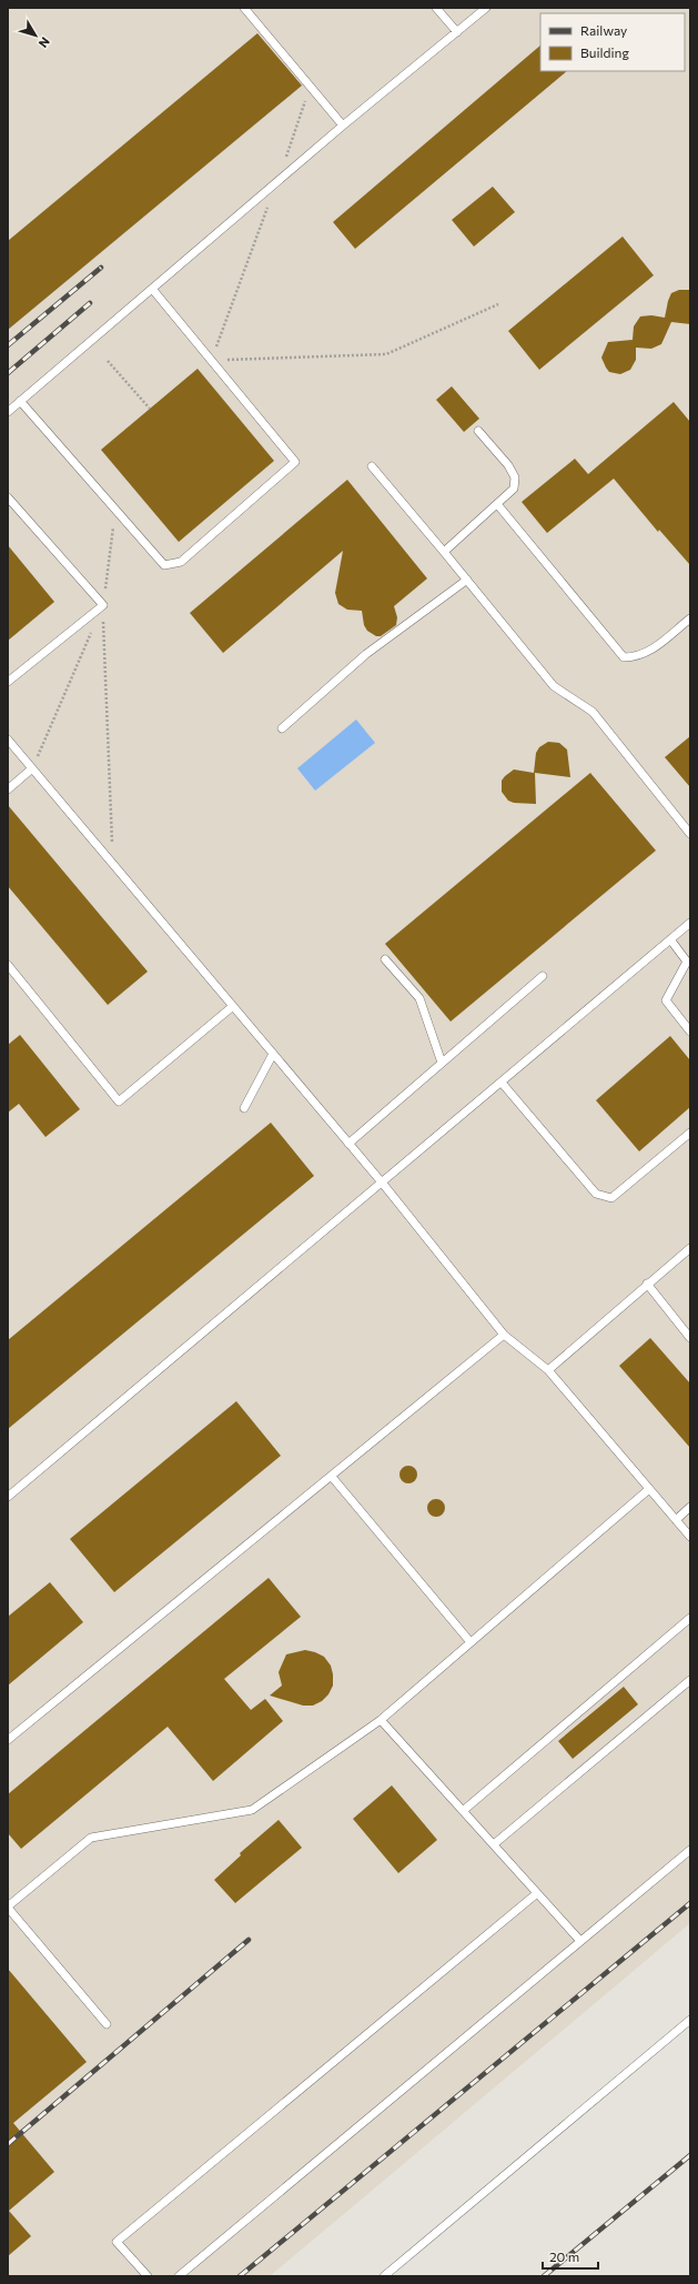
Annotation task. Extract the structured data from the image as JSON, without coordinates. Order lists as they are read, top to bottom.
{
  "legend": ["Railway", "Building"],
  "scale_bar": "20 m",
  "north": "bottom right"
}
